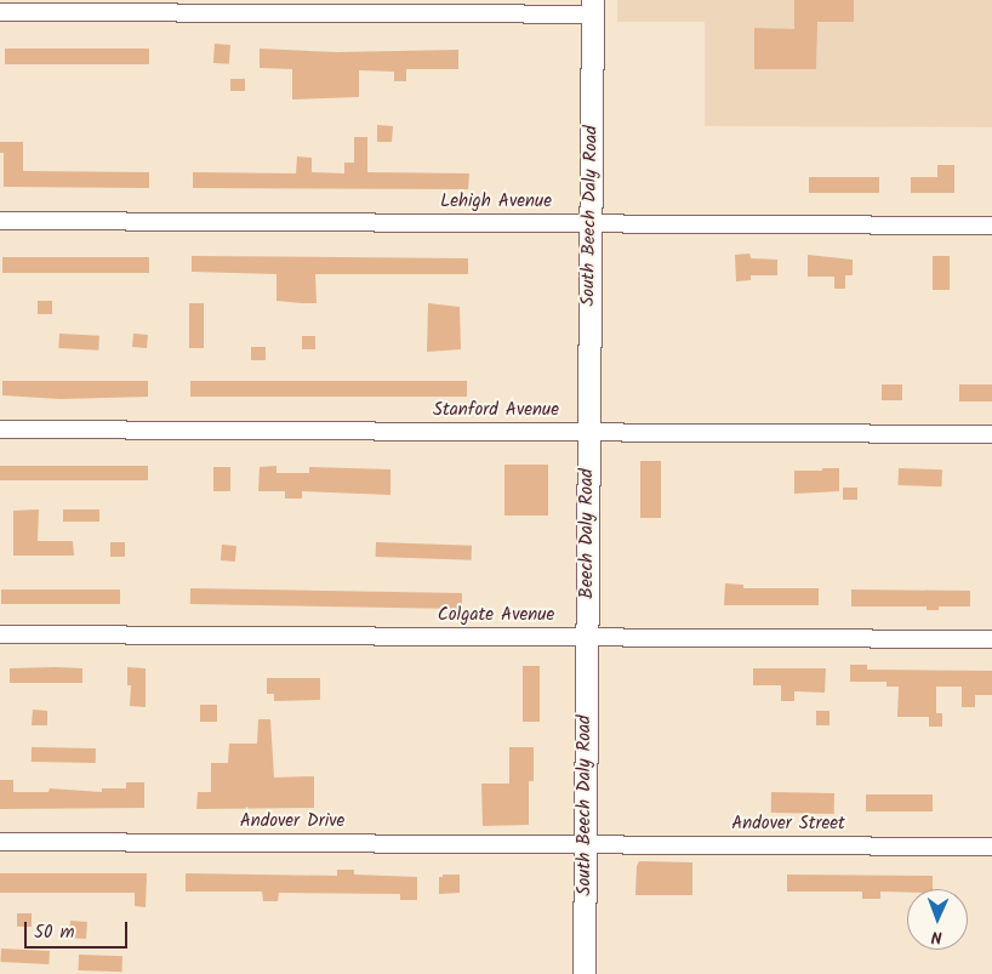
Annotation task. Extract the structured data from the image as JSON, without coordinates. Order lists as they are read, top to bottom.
{
  "streets": {
    "main road": ["South Beech Daly Road", "Beech Daly Road"],
    "street": [
      "Lehigh Avenue",
      "Stanford Avenue",
      "Colgate Avenue",
      "Andover Drive",
      "Andover Street"
    ]
  },
  "crossings": [
    ["Lehigh Avenue", "South Beech Daly Road"],
    ["South Beech Daly Road", "Stanford Avenue"],
    ["South Beech Daly Road", "Beech Daly Road"],
    ["South Beech Daly Road", "Colgate Avenue"],
    ["South Beech Daly Road", "Andover Drive"],
    ["South Beech Daly Road", "Andover Street"],
    ["Stanford Avenue", "Beech Daly Road"],
    ["Beech Daly Road", "Colgate Avenue"],
    ["Andover Drive", "Andover Street"]
  ],
  "scale_bar": "50 m",
  "north": "bottom"
}
